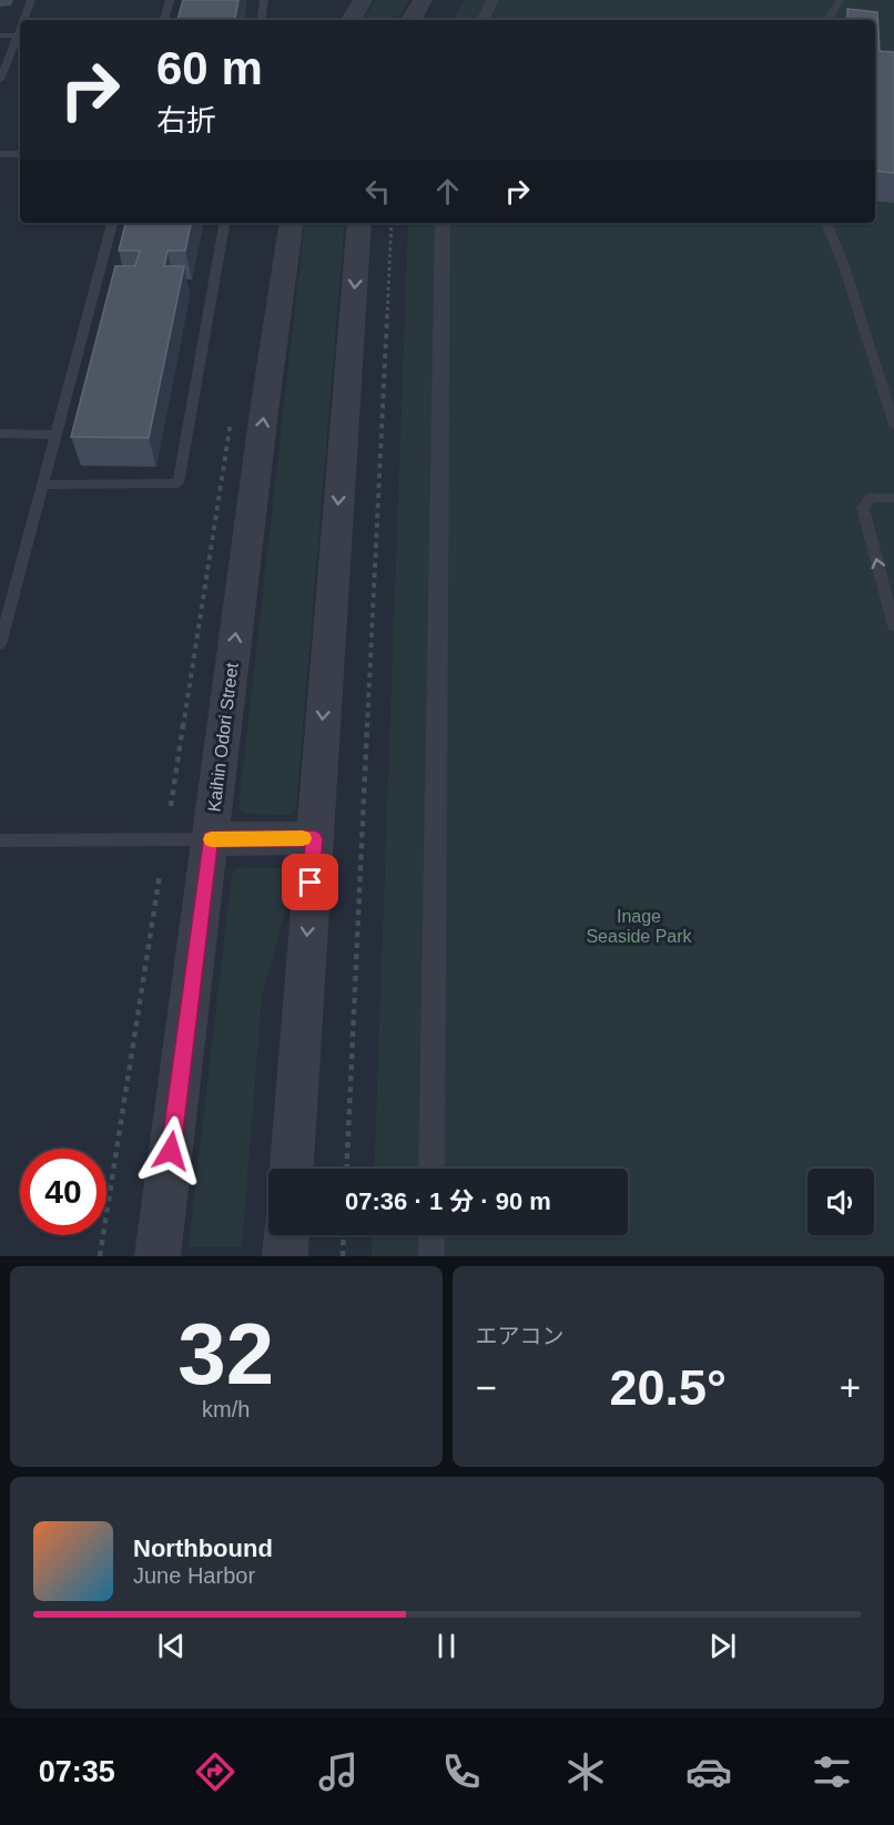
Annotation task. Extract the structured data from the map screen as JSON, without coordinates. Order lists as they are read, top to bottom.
{
  "streets": {
    "street": ["Kaihin Odori Street"]
  },
  "parks": ["Inage Seaside Park"],
  "page": {
    "turn": ["60 m", "右折"],
    "limit": "40",
    "trip": "07:36 · 1 分 · 90 m",
    "tile": [
      ["32", "km/h"],
      "エアコン"
    ],
    "heat": ["−", "20.5°", "+"],
    "song": ["Northbound", "June Harbor"],
    "tabs": "07:35"
  }
}
